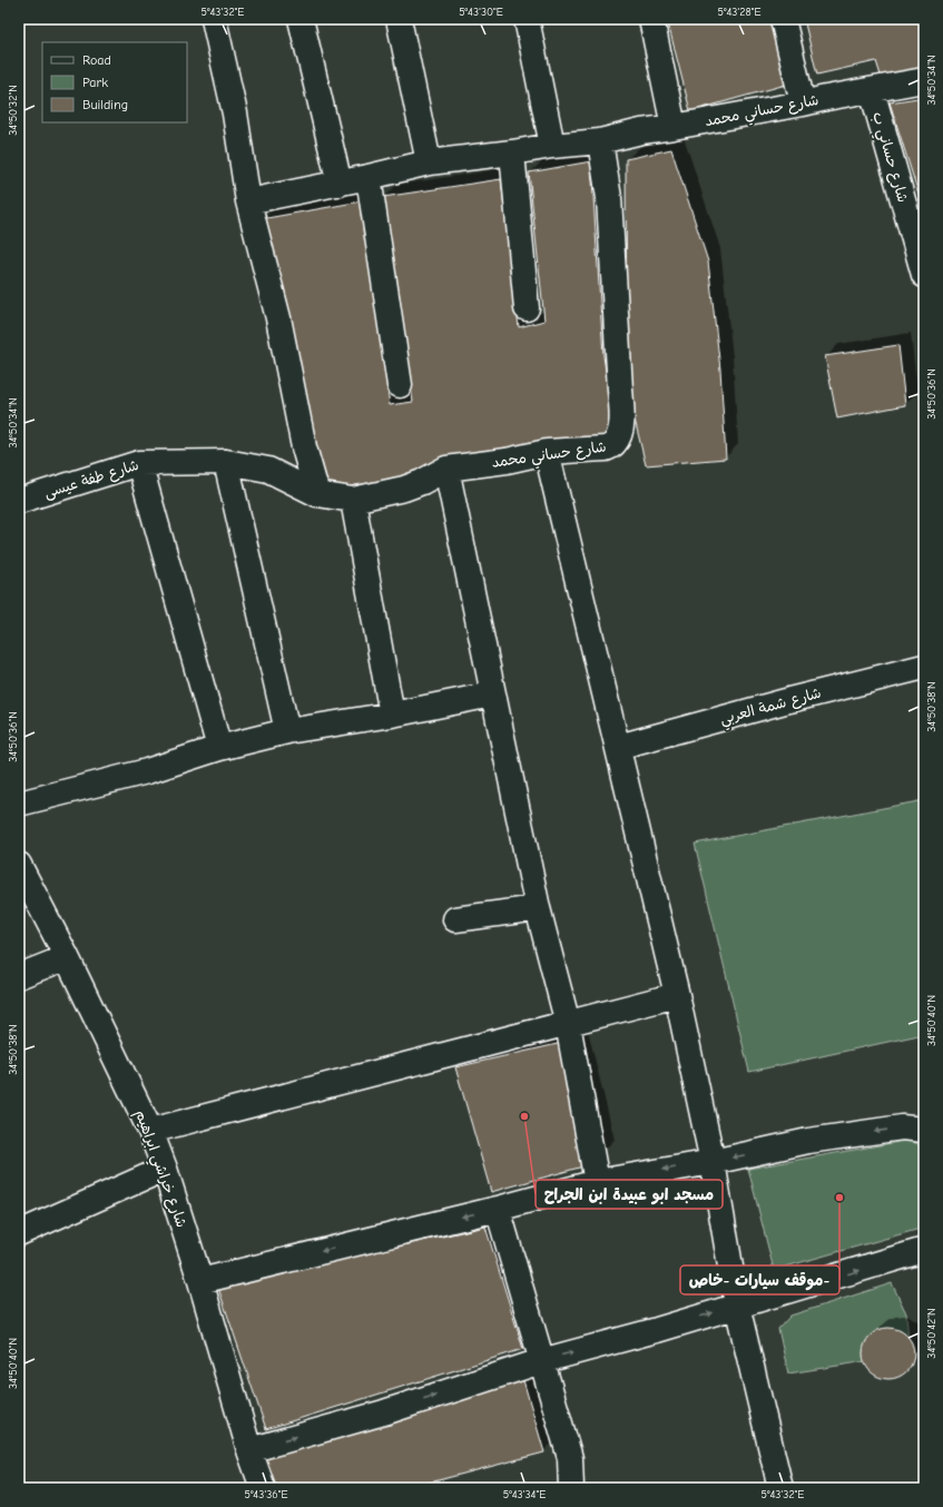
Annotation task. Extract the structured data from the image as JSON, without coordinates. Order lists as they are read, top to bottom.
{
  "streets": {
    "street": [
      "شارع حساني محمد",
      "شارع حساني ب",
      "شارع طفة عيسى",
      "شارع شمة العربي",
      "شارع خراشي ابراهيم"
    ]
  },
  "crossings": [
    ["شارع حساني محمد", "شارع حساني ب"],
    ["شارع حساني محمد", "شارع طفة عيسى"]
  ],
  "places": ["مسجد ابو عبيدة ابن الجراح", "موقف سيارات -خاص-"],
  "legend": ["Road", "Park", "Building"],
  "coordinates": [
    "5°43'32\"E",
    "5°43'30\"E",
    "5°43'28\"E",
    "34°50'34\"N",
    "34°50'32\"N",
    "34°50'36\"N",
    "34°50'38\"N",
    "34°50'40\"N",
    "34°50'42\"N",
    "5°43'36\"E",
    "5°43'34\"E"
  ]
}
